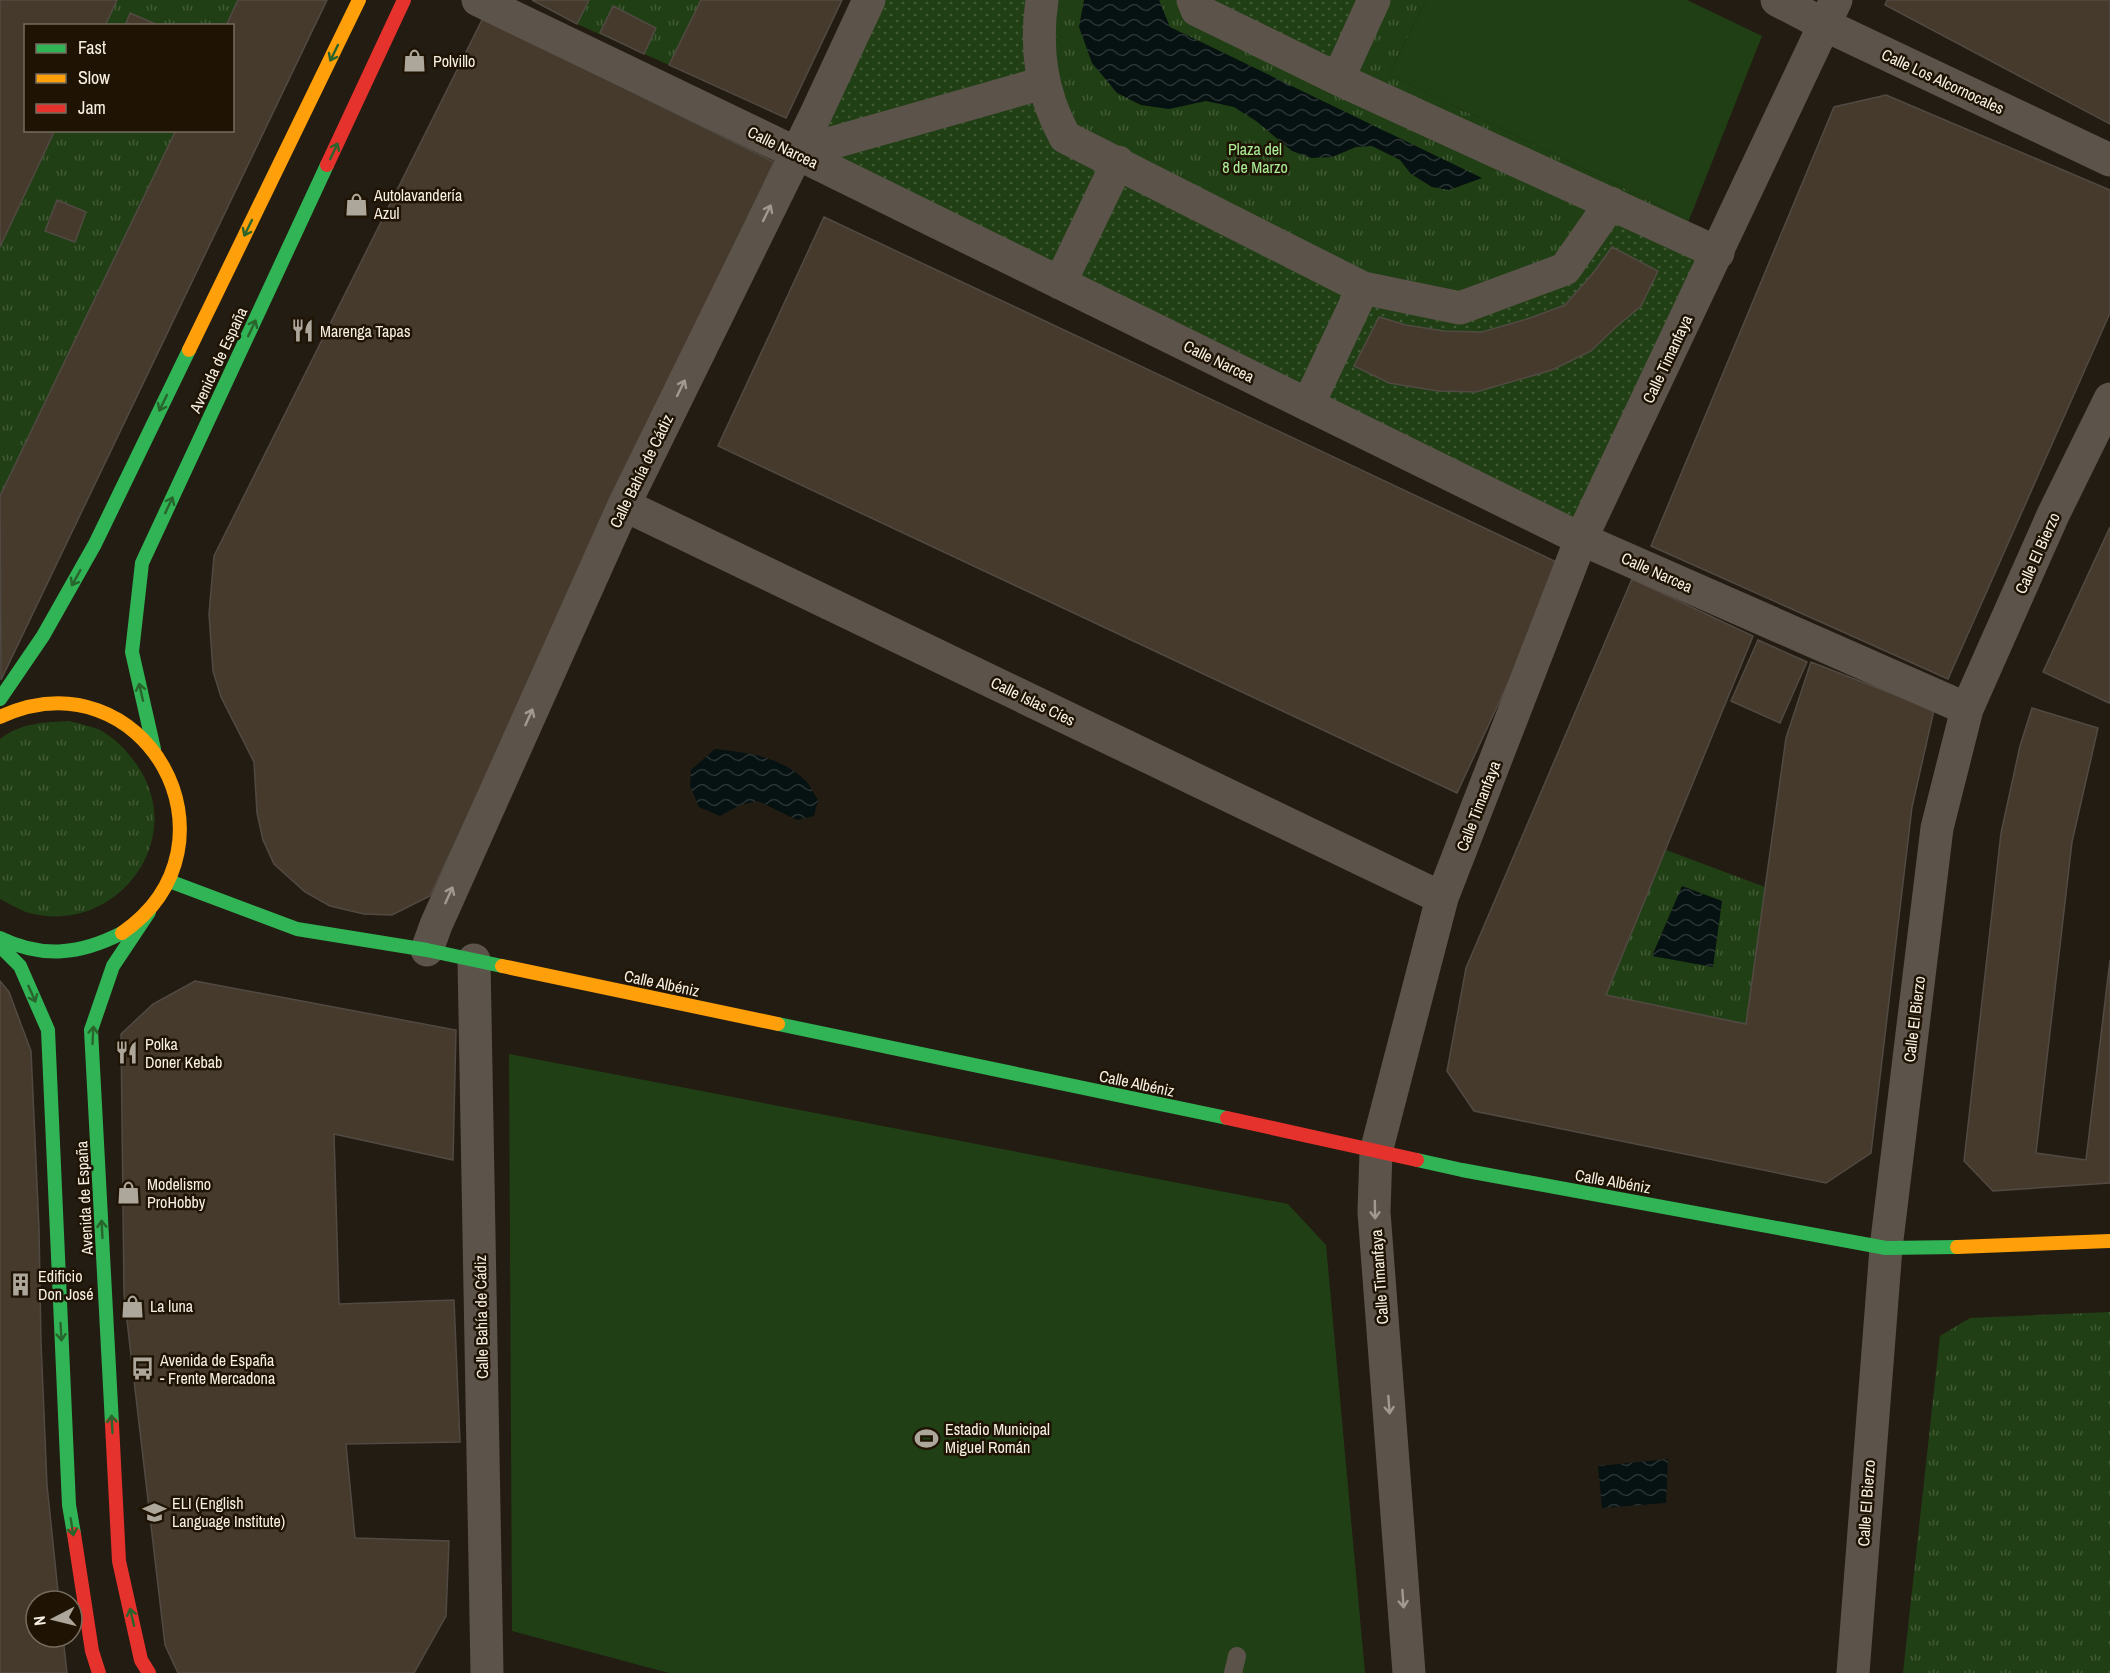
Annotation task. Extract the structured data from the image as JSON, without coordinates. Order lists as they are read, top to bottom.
{
  "streets": {
    "main road": ["Avenida de España", "Calle Albéniz"],
    "street": [
      "Calle Los Alcornocales",
      "Calle Narcea",
      "Calle Timanfaya",
      "Calle Bahía de Cádiz",
      "Calle El Bierzo",
      "Calle Islas Cíes"
    ]
  },
  "crossings": [
    ["Calle Los Alcornocales", "Calle Timanfaya"],
    ["Calle Narcea", "Calle Timanfaya"],
    ["Calle Narcea", "Calle Bahía de Cádiz"],
    ["Calle Narcea", "Calle El Bierzo"],
    ["Calle Timanfaya", "Calle Islas Cíes"],
    ["Calle Timanfaya", "Calle Albéniz"],
    ["Avenida de España", "Calle Albéniz"],
    ["Calle Bahía de Cádiz", "Calle Islas Cíes"],
    ["Calle Bahía de Cádiz", "Calle Albéniz"],
    ["Calle El Bierzo", "Calle Albéniz"]
  ],
  "one_way": ["Calle Bahía de Cádiz"],
  "parks": ["Plaza del 8 de Marzo"],
  "places": {
    "shop": [
      "Polvillo",
      "Autolavandería Azul",
      "Modelismo ProHobby",
      "La luna"
    ],
    "restaurant": ["Marenga Tapas", "Polka Doner Kebab"],
    "building": ["Edificio Don José"],
    "bus stop": ["Avenida de España - Frente Mercadona"],
    "sports": ["Estadio Municipal Miguel Román"],
    "school or university": ["ELI (English Language Institute)"]
  },
  "legend": ["Fast", "Slow", "Jam"],
  "north": "left"
}
